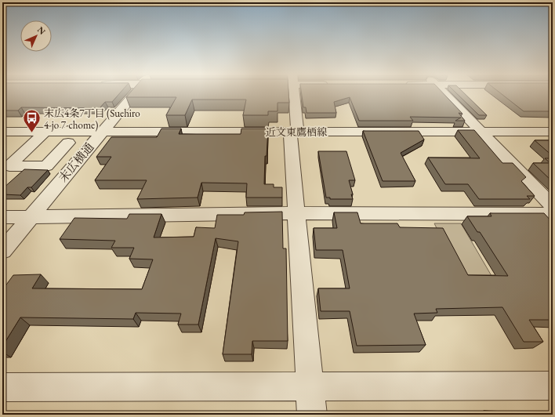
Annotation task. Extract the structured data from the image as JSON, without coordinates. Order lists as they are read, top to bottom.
{
  "streets": {
    "street": ["近文東鷹栖線", "末広横通"]
  },
  "crossings": [
    ["近文東鷹栖線", "末広横通"]
  ],
  "places": {
    "bus stop": ["末広4条7丁目 (Suehiro 4-jo 7-chome)"]
  },
  "north": "top right"
}
